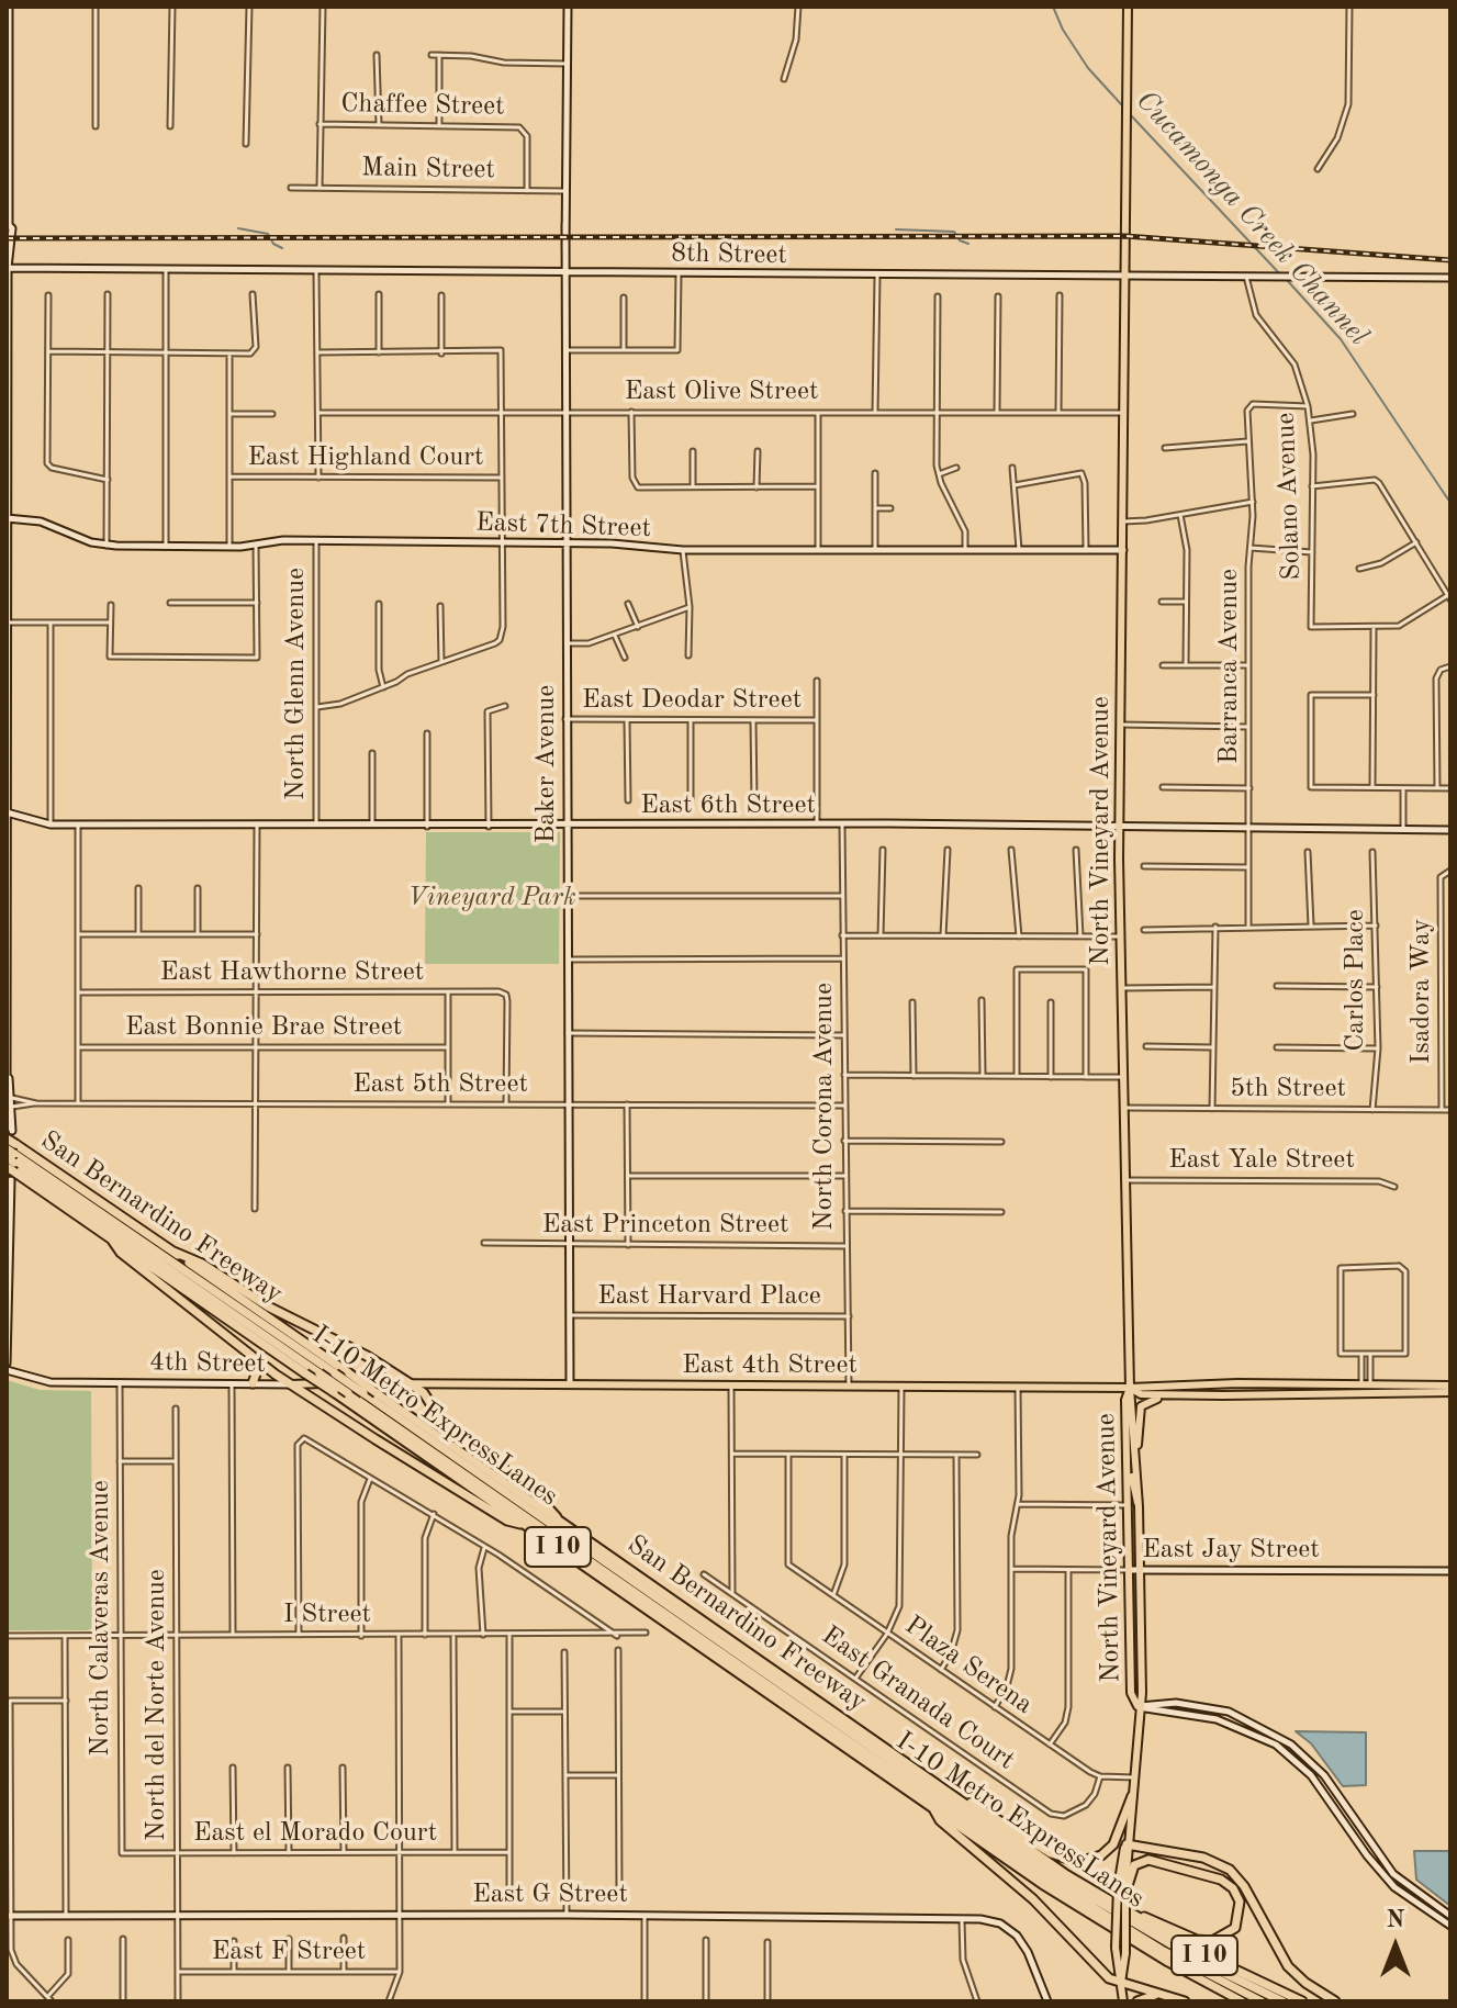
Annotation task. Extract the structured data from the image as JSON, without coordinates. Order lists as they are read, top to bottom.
{
  "streets": {
    "highway": ["San Bernardino Freeway", "I-10 Metro ExpressLanes", "I 10"],
    "main road": ["North Vineyard Avenue", "4th Street", "East 4th Street"],
    "street": [
      "Chaffee Street",
      "Main Street",
      "8th Street",
      "East Olive Street",
      "East Highland Court",
      "Solano Avenue",
      "East 7th Street",
      "Barranca Avenue",
      "North Glenn Avenue",
      "East Deodar Street",
      "Baker Avenue",
      "East 6th Street",
      "East Hawthorne Street",
      "Carlos Place",
      "Isadora Way",
      "East Bonnie Brae Street",
      "East 5th Street",
      "5th Street",
      "North Corona Avenue",
      "East Yale Street",
      "East Princeton Street",
      "East Harvard Place",
      "East Jay Street",
      "I Street",
      "North Calaveras Avenue",
      "Plaza Serena",
      "East Granada Court",
      "North del Norte Avenue",
      "East el Morado Court",
      "East G Street",
      "East F Street"
    ]
  },
  "crossings": [
    ["Chaffee Street", "Main Street"],
    ["Main Street", "Baker Avenue"],
    ["8th Street", "Solano Avenue"],
    ["8th Street", "Baker Avenue"],
    ["8th Street", "North Vineyard Avenue"],
    ["East Olive Street", "Baker Avenue"],
    ["East Olive Street", "North Vineyard Avenue"],
    ["Solano Avenue", "Barranca Avenue"],
    ["East 7th Street", "North Glenn Avenue"],
    ["East 7th Street", "Baker Avenue"],
    ["East 7th Street", "North Vineyard Avenue"],
    ["Barranca Avenue", "East 6th Street"],
    ["North Glenn Avenue", "East 6th Street"],
    ["East Deodar Street", "Baker Avenue"],
    ["Baker Avenue", "East 6th Street"],
    ["Baker Avenue", "East 5th Street"],
    ["Baker Avenue", "East Princeton Street"],
    ["Baker Avenue", "East Harvard Place"],
    ["Baker Avenue", "East 4th Street"],
    ["East 6th Street", "North Vineyard Avenue"],
    ["East 6th Street", "North Corona Avenue"],
    ["North Vineyard Avenue", "5th Street"],
    ["North Vineyard Avenue", "East Yale Street"],
    ["North Vineyard Avenue", "East 4th Street"],
    ["North Vineyard Avenue", "East Jay Street"],
    ["East Hawthorne Street", "East 5th Street"],
    ["Carlos Place", "5th Street"],
    ["Isadora Way", "5th Street"],
    ["East 5th Street", "North Corona Avenue"],
    ["North Corona Avenue", "East Princeton Street"],
    ["North Corona Avenue", "East Harvard Place"],
    ["North Corona Avenue", "East 4th Street"],
    ["San Bernardino Freeway", "I-10 Metro ExpressLanes"],
    ["4th Street", "East 4th Street"],
    ["4th Street", "North Calaveras Avenue"],
    ["I Street", "North Calaveras Avenue"],
    ["I Street", "North del Norte Avenue"],
    ["North Calaveras Avenue", "East el Morado Court"],
    ["Plaza Serena", "East Granada Court"],
    ["North del Norte Avenue", "East el Morado Court"],
    ["North del Norte Avenue", "East G Street"],
    ["North del Norte Avenue", "East F Street"]
  ],
  "water": ["Cucamonga Creek Channel"],
  "parks": ["Vineyard Park"],
  "north": "top"
}
